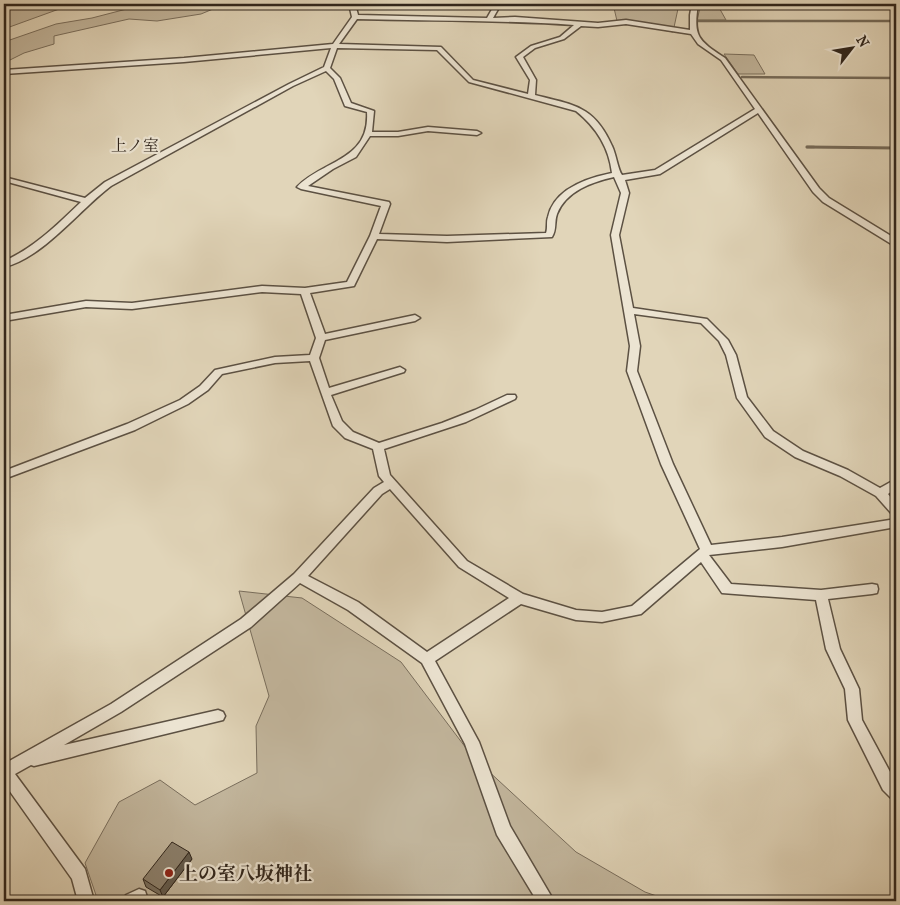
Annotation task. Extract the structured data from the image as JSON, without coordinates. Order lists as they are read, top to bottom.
{
  "districts": ["上ノ室"],
  "places": ["上の室八坂神社"],
  "north": "top right"
}
